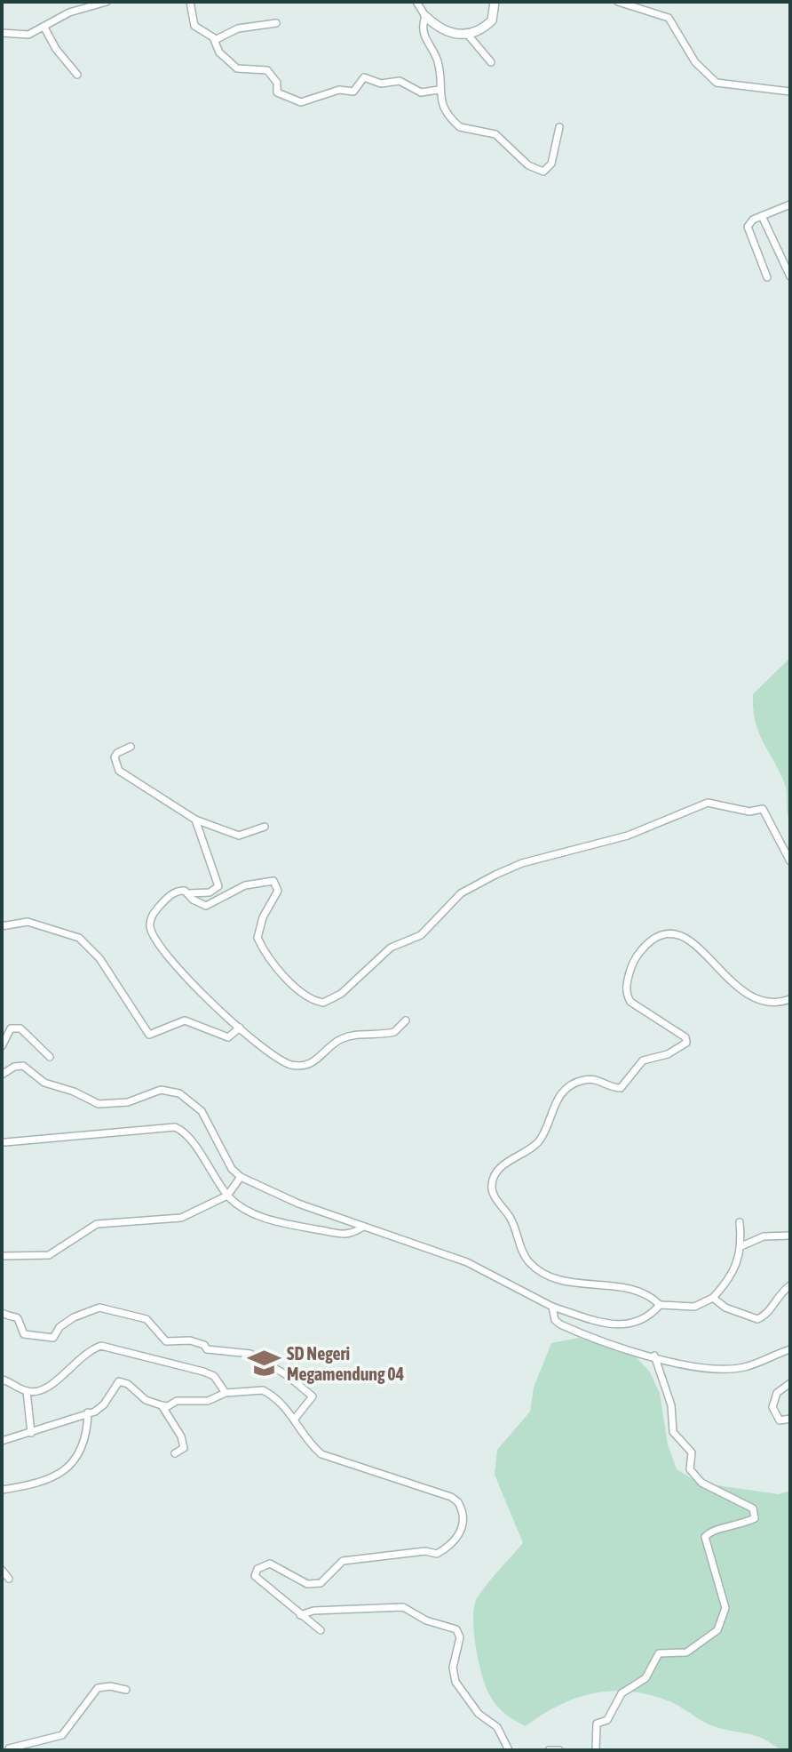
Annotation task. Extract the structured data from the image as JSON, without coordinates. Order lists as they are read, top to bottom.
{
  "places": {
    "school or university": ["SD Negeri Megamendung 04"]
  }
}
